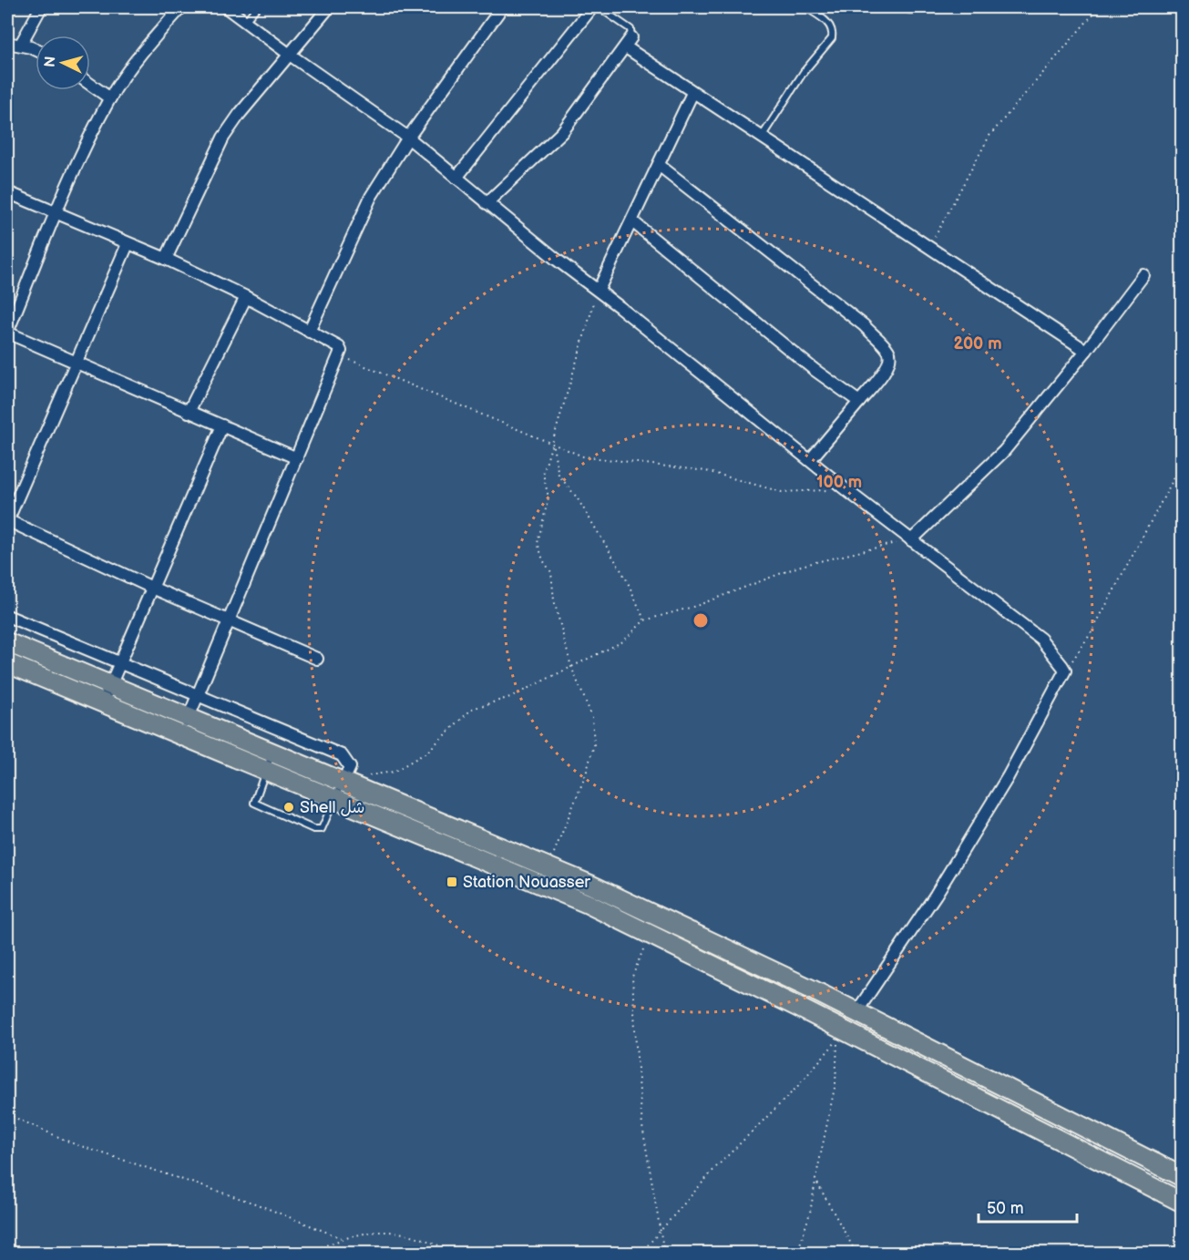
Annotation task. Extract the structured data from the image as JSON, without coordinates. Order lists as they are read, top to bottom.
{
  "places": {
    "other": ["Shell شل"],
    "transit": ["Station Nouasser"]
  },
  "scale_bar": "50 m",
  "north": "left",
  "rings": ["200 m", "100 m"]
}
